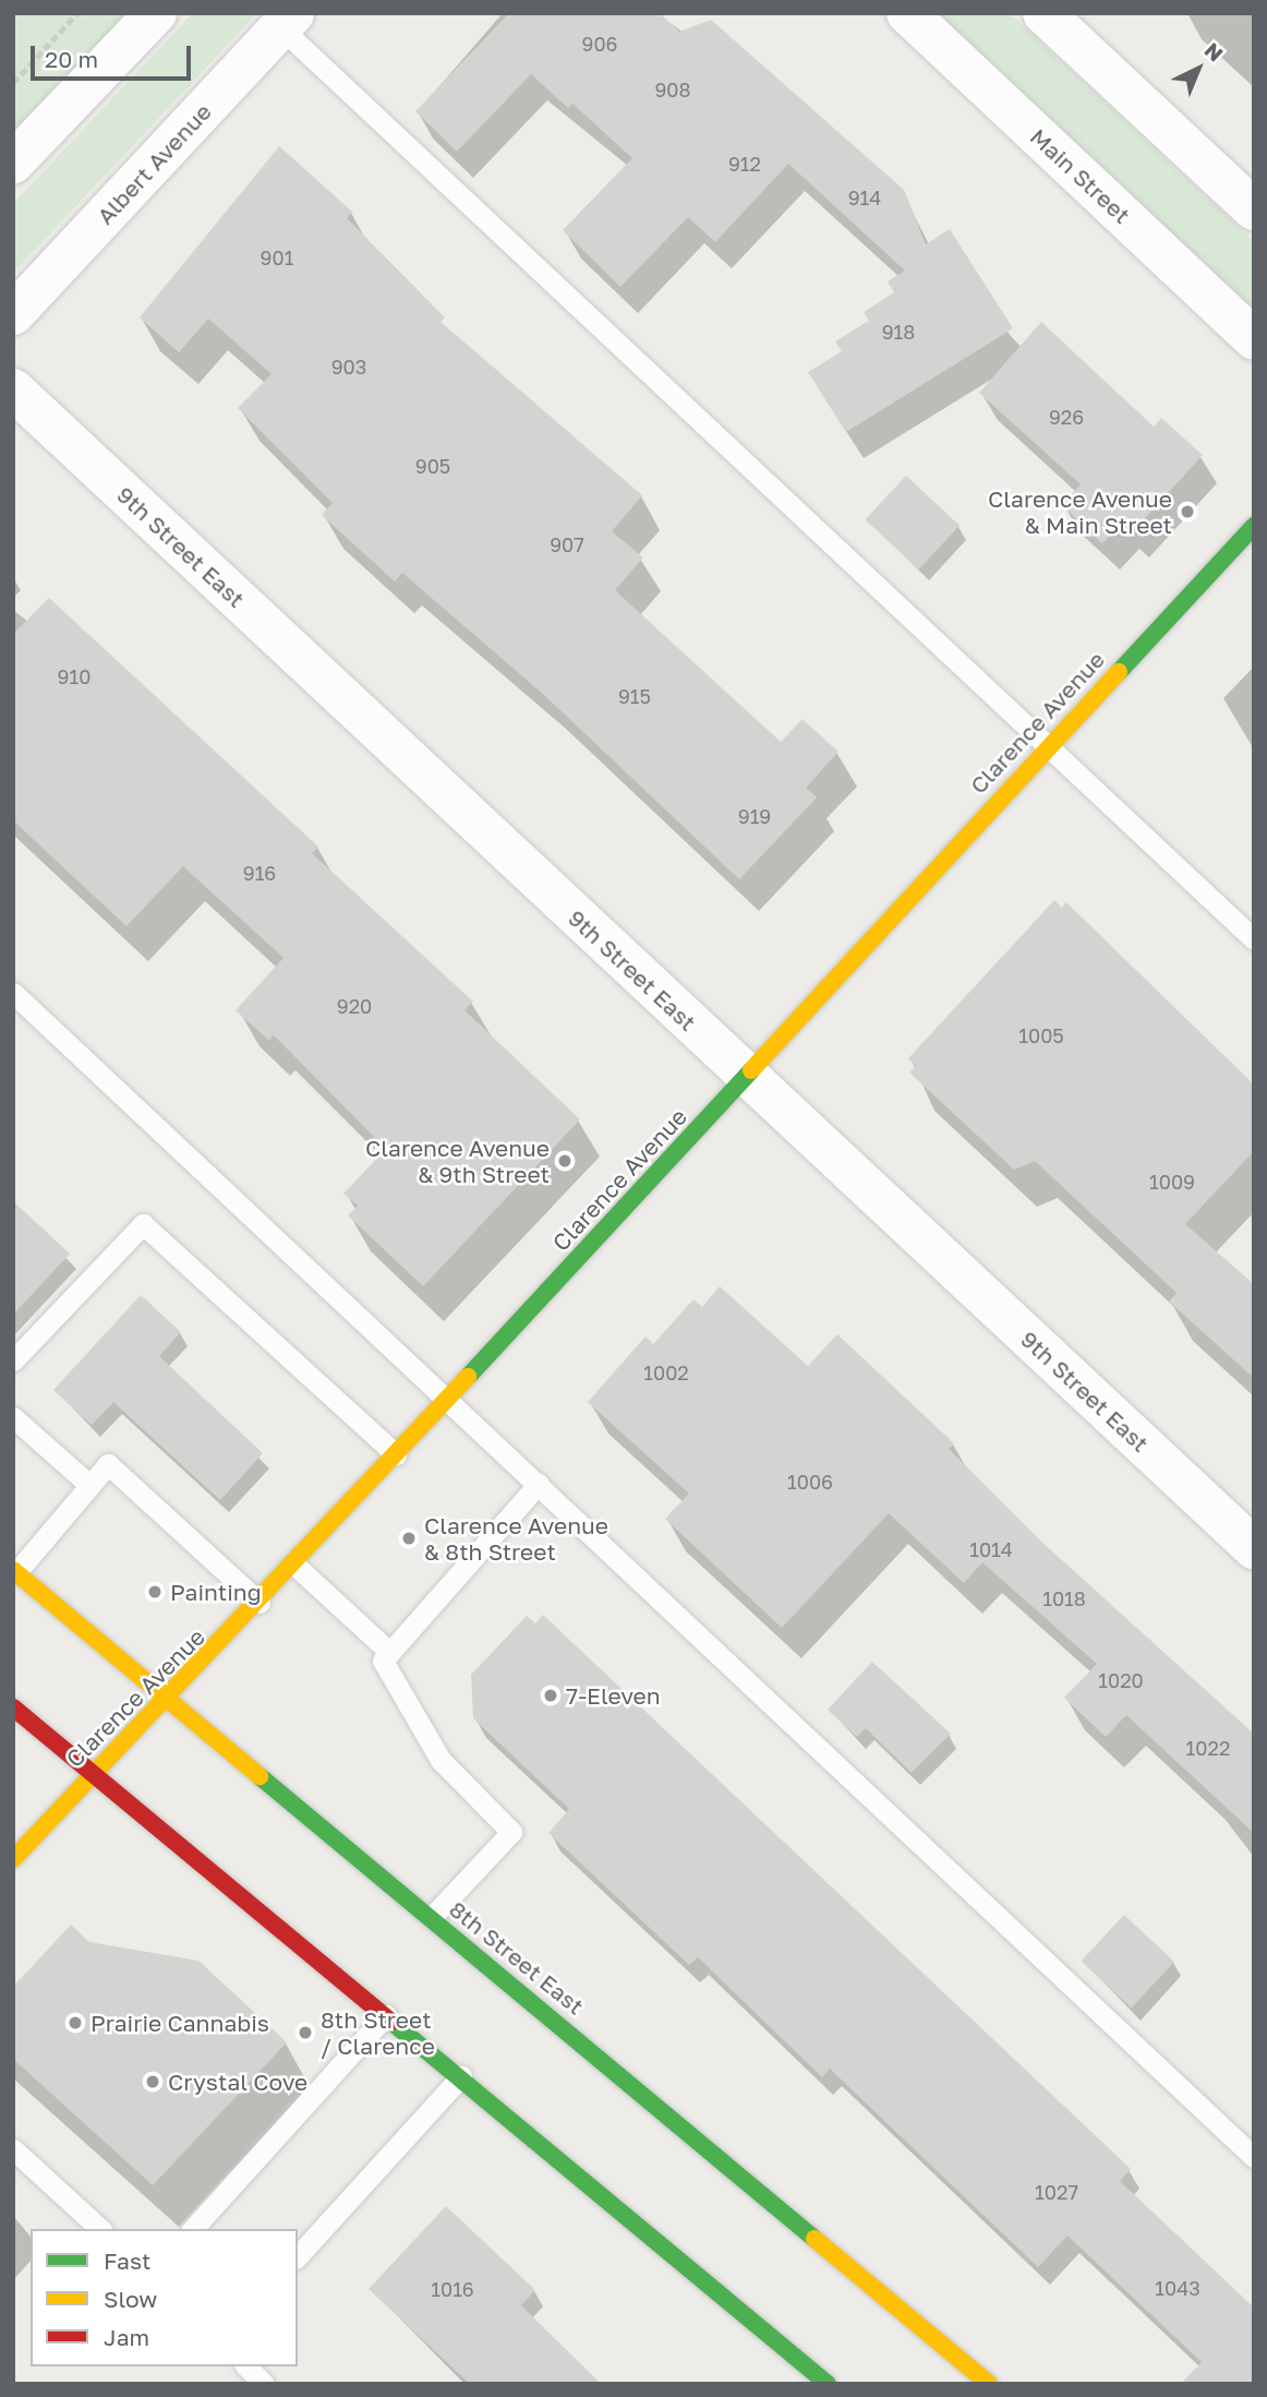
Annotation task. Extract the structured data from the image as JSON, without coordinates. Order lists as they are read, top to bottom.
{
  "streets": {
    "main road": ["Clarence Avenue", "8th Street East"],
    "street": ["Albert Avenue", "Main Street", "9th Street East"]
  },
  "crossings": [
    ["9th Street East", "Clarence Avenue"],
    ["Clarence Avenue", "8th Street East"]
  ],
  "places": [
    "Clarence Avenue & Main Street",
    "Clarence Avenue & 9th Street",
    "Clarence Avenue & 8th Street",
    "Painting",
    "7-Eleven",
    "Prairie Cannabis",
    "8th Street / Clarence",
    "Crystal Cove"
  ],
  "house_numbers": [
    "906",
    "908",
    "912",
    "914",
    "901",
    "918",
    "903",
    "926",
    "905",
    "907",
    "910",
    "915",
    "919",
    "916",
    "920",
    "1005",
    "1009",
    "1002",
    "1006",
    "1014",
    "1018",
    "1020",
    "1022",
    "1027",
    "1043",
    "1016"
  ],
  "legend": ["Fast", "Slow", "Jam"],
  "scale_bar": "20 m",
  "north": "top right"
}
